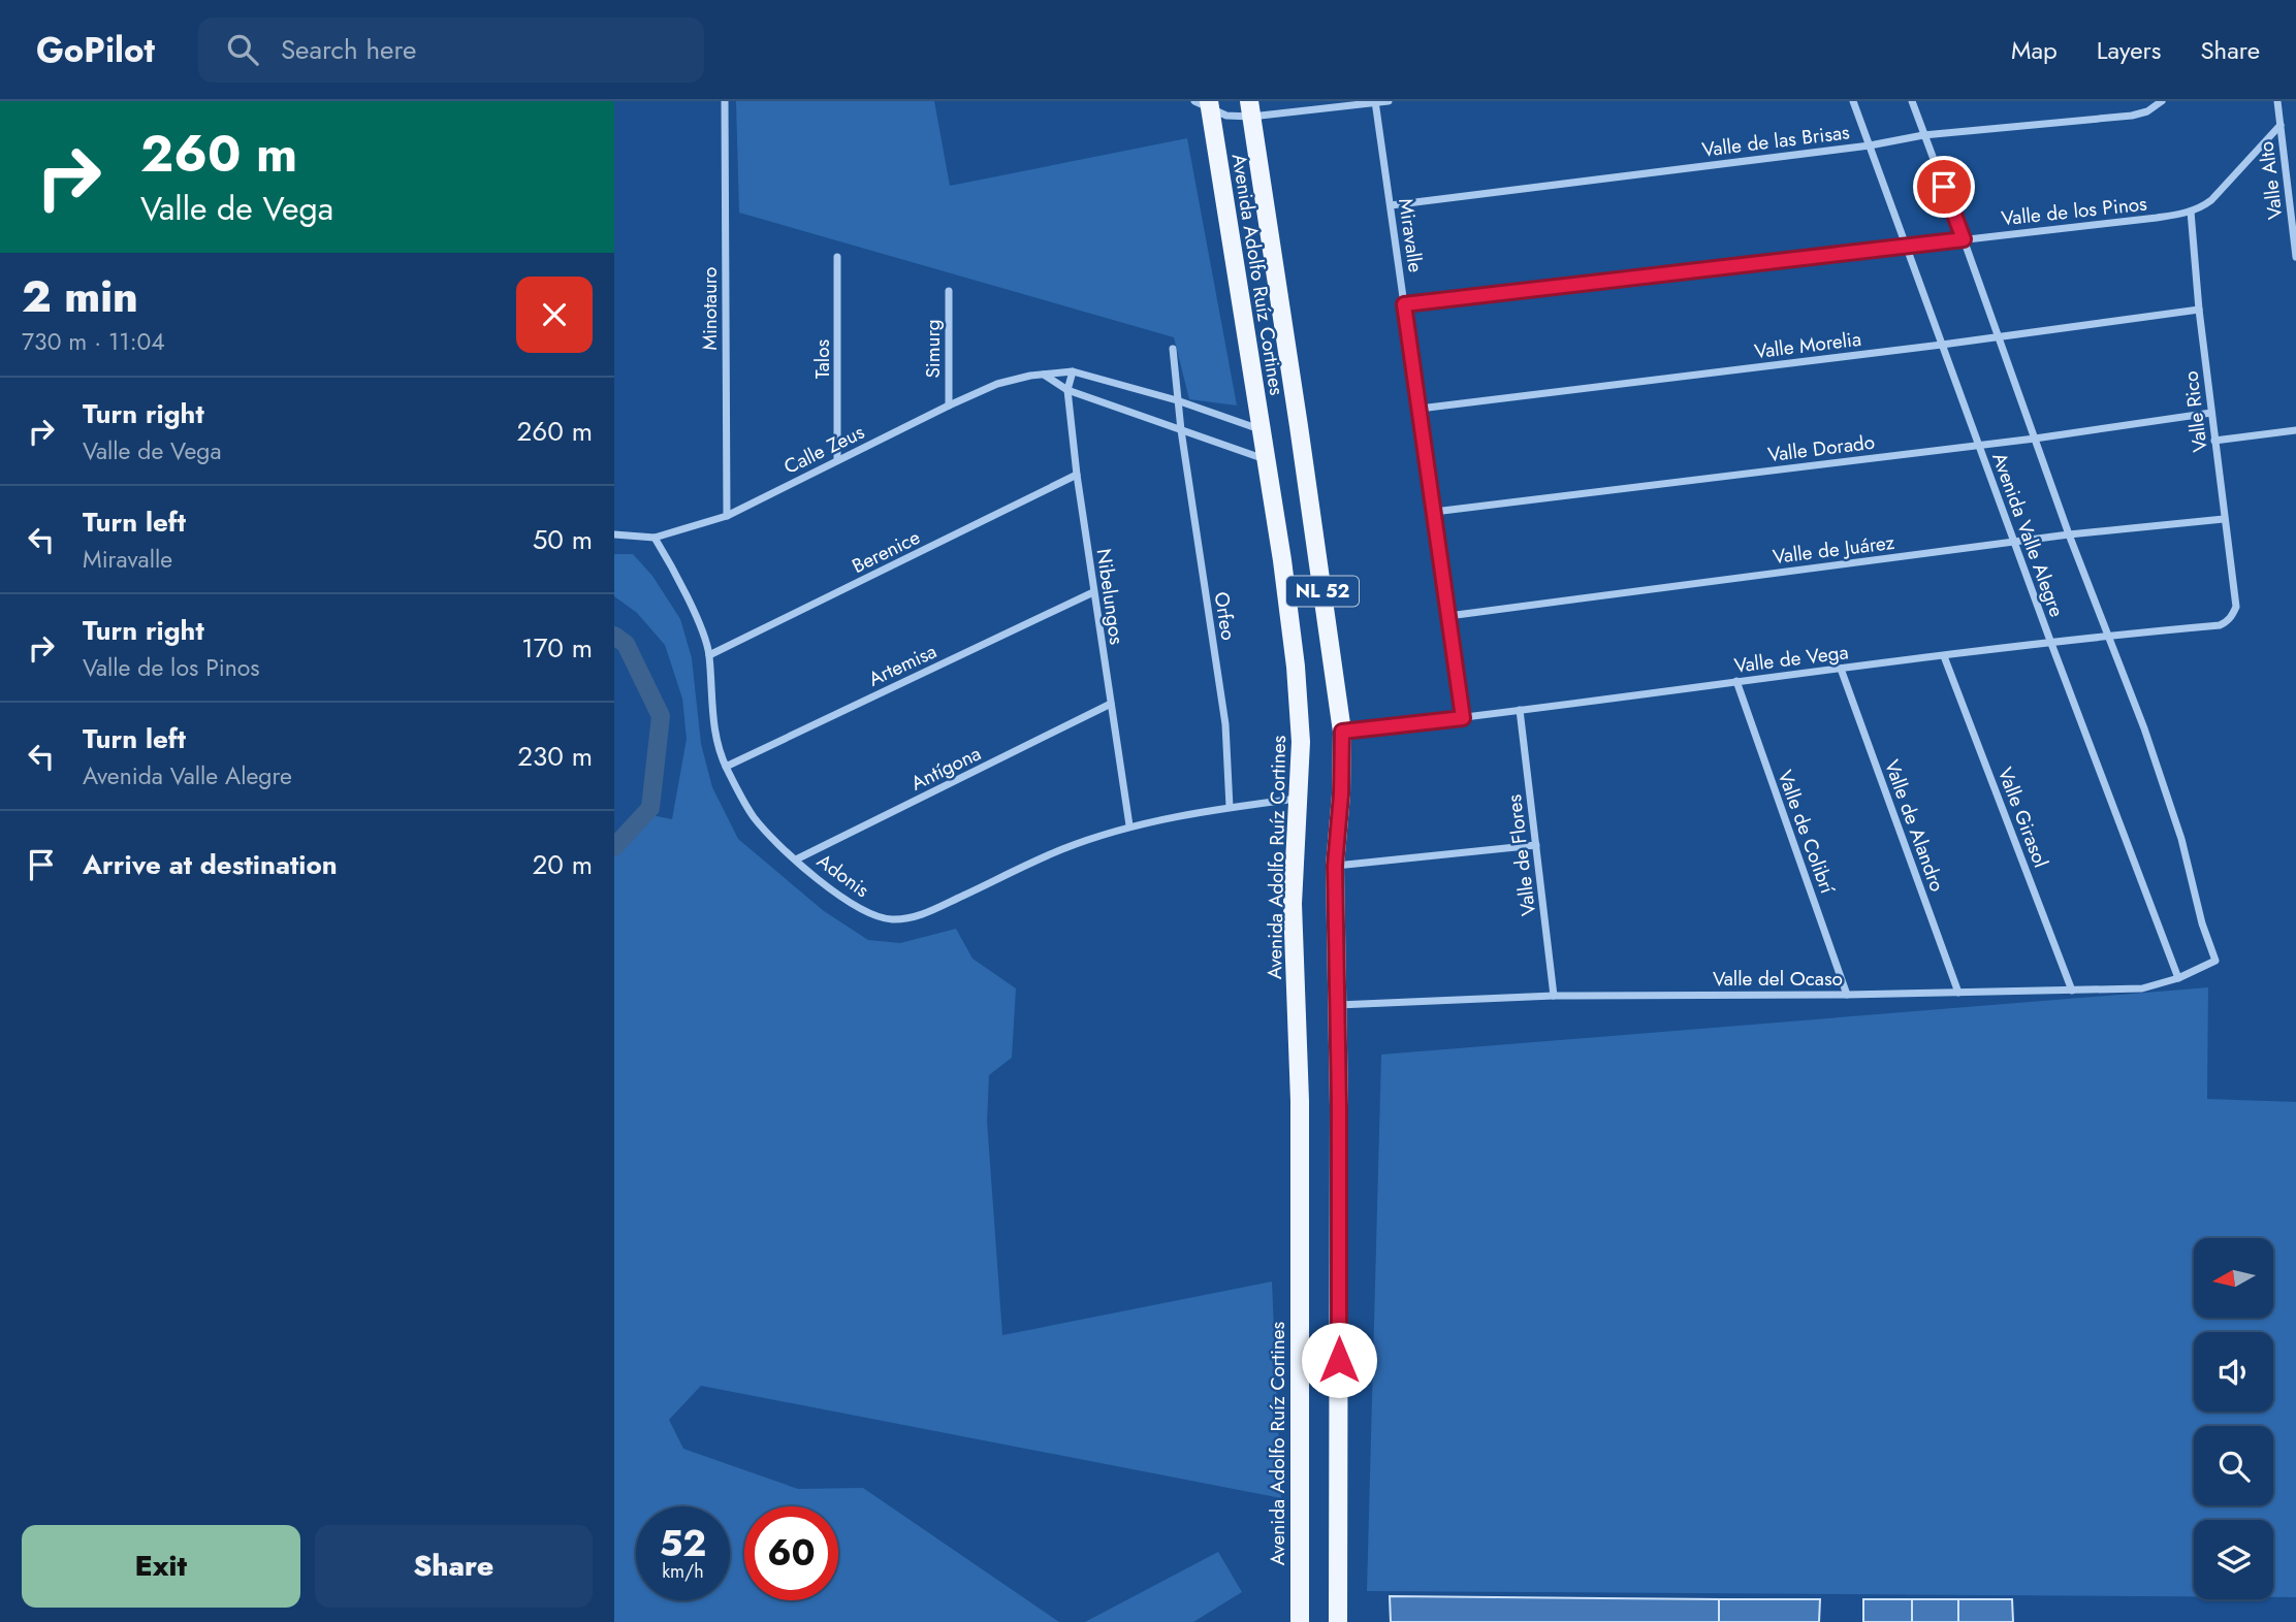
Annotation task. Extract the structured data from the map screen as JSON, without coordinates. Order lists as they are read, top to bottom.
{
  "streets": {
    "main road": ["Avenida Adolfo Ruíz Cortines", "NL 52"],
    "street": [
      "Valle de las Brisas",
      "Valle Alto",
      "Valle de los Pinos",
      "Miravalle",
      "Minotauro",
      "Valle Morelia",
      "Simurg",
      "Talos",
      "Valle Rico",
      "Valle Dorado",
      "Calle Zeus",
      "Avenida Valle Alegre",
      "Valle de Juárez",
      "Berenice",
      "Nibelungos",
      "Orfeo",
      "Valle de Vega",
      "Artemisa",
      "Antígona",
      "Valle Girasol",
      "Valle de Alandro",
      "Valle de Colibrí",
      "Valle de Flores",
      "Adonis",
      "Valle del Ocaso"
    ]
  },
  "crossings": [
    ["Valle de las Brisas", "Miravalle"],
    ["Valle de las Brisas", "Avenida Valle Alegre"],
    ["Valle Alto", "Valle de los Pinos"],
    ["Valle de los Pinos", "Miravalle"],
    ["Valle de los Pinos", "Valle Rico"],
    ["Valle de los Pinos", "Avenida Valle Alegre"],
    ["Miravalle", "Valle Morelia"],
    ["Miravalle", "Valle Dorado"],
    ["Miravalle", "Valle de Juárez"],
    ["Miravalle", "Valle de Vega"],
    ["Avenida Adolfo Ruíz Cortines", "Calle Zeus"],
    ["Avenida Adolfo Ruíz Cortines", "Valle de Vega"],
    ["Avenida Adolfo Ruíz Cortines", "Adonis"],
    ["Avenida Adolfo Ruíz Cortines", "Valle del Ocaso"],
    ["Minotauro", "Calle Zeus"],
    ["Valle Morelia", "Valle Rico"],
    ["Valle Morelia", "Avenida Valle Alegre"],
    ["Simurg", "Calle Zeus"],
    ["Talos", "Calle Zeus"],
    ["Valle Rico", "Valle Dorado"],
    ["Valle Rico", "Valle de Juárez"],
    ["Valle Rico", "Valle de Vega"],
    ["Valle Dorado", "Avenida Valle Alegre"],
    ["Calle Zeus", "Nibelungos"],
    ["Calle Zeus", "Orfeo"],
    ["Calle Zeus", "Adonis"],
    ["Avenida Valle Alegre", "Valle de Juárez"],
    ["Avenida Valle Alegre", "Valle de Vega"],
    ["Avenida Valle Alegre", "Valle del Ocaso"],
    ["Berenice", "Nibelungos"],
    ["Berenice", "Adonis"],
    ["Nibelungos", "Artemisa"],
    ["Nibelungos", "Antígona"],
    ["Nibelungos", "Adonis"],
    ["Orfeo", "Adonis"],
    ["Valle de Vega", "Valle Girasol"],
    ["Valle de Vega", "Valle de Alandro"],
    ["Valle de Vega", "Valle de Colibrí"],
    ["Valle de Vega", "Valle de Flores"],
    ["Artemisa", "Adonis"],
    ["Antígona", "Adonis"],
    ["Valle Girasol", "Valle del Ocaso"],
    ["Valle de Alandro", "Valle del Ocaso"],
    ["Valle de Colibrí", "Valle del Ocaso"],
    ["Valle de Flores", "Valle del Ocaso"]
  ],
  "north": "left",
  "page": {
    "header": "GoPilot",
    "search": "Search here",
    "nav": ["Map", "Layers", "Share"],
    "turn": ["260 m", "Valle de Vega"],
    "heading": ["2 min", "730 m · 11:04"],
    "list": [
      {
        "name": "Turn right",
        "note": "Valle de Vega",
        "value": "260 m"
      },
      {
        "name": "Turn left",
        "note": "Miravalle",
        "value": "50 m"
      },
      {
        "name": "Turn right",
        "note": "Valle de los Pinos",
        "value": "170 m"
      },
      {
        "name": "Turn left",
        "note": "Avenida Valle Alegre",
        "value": "230 m"
      },
      {
        "name": "Arrive at destination",
        "value": "20 m"
      }
    ],
    "speed": "52 km/h",
    "limit": "60",
    "buttons": ["Exit", "Share"]
  }
}
